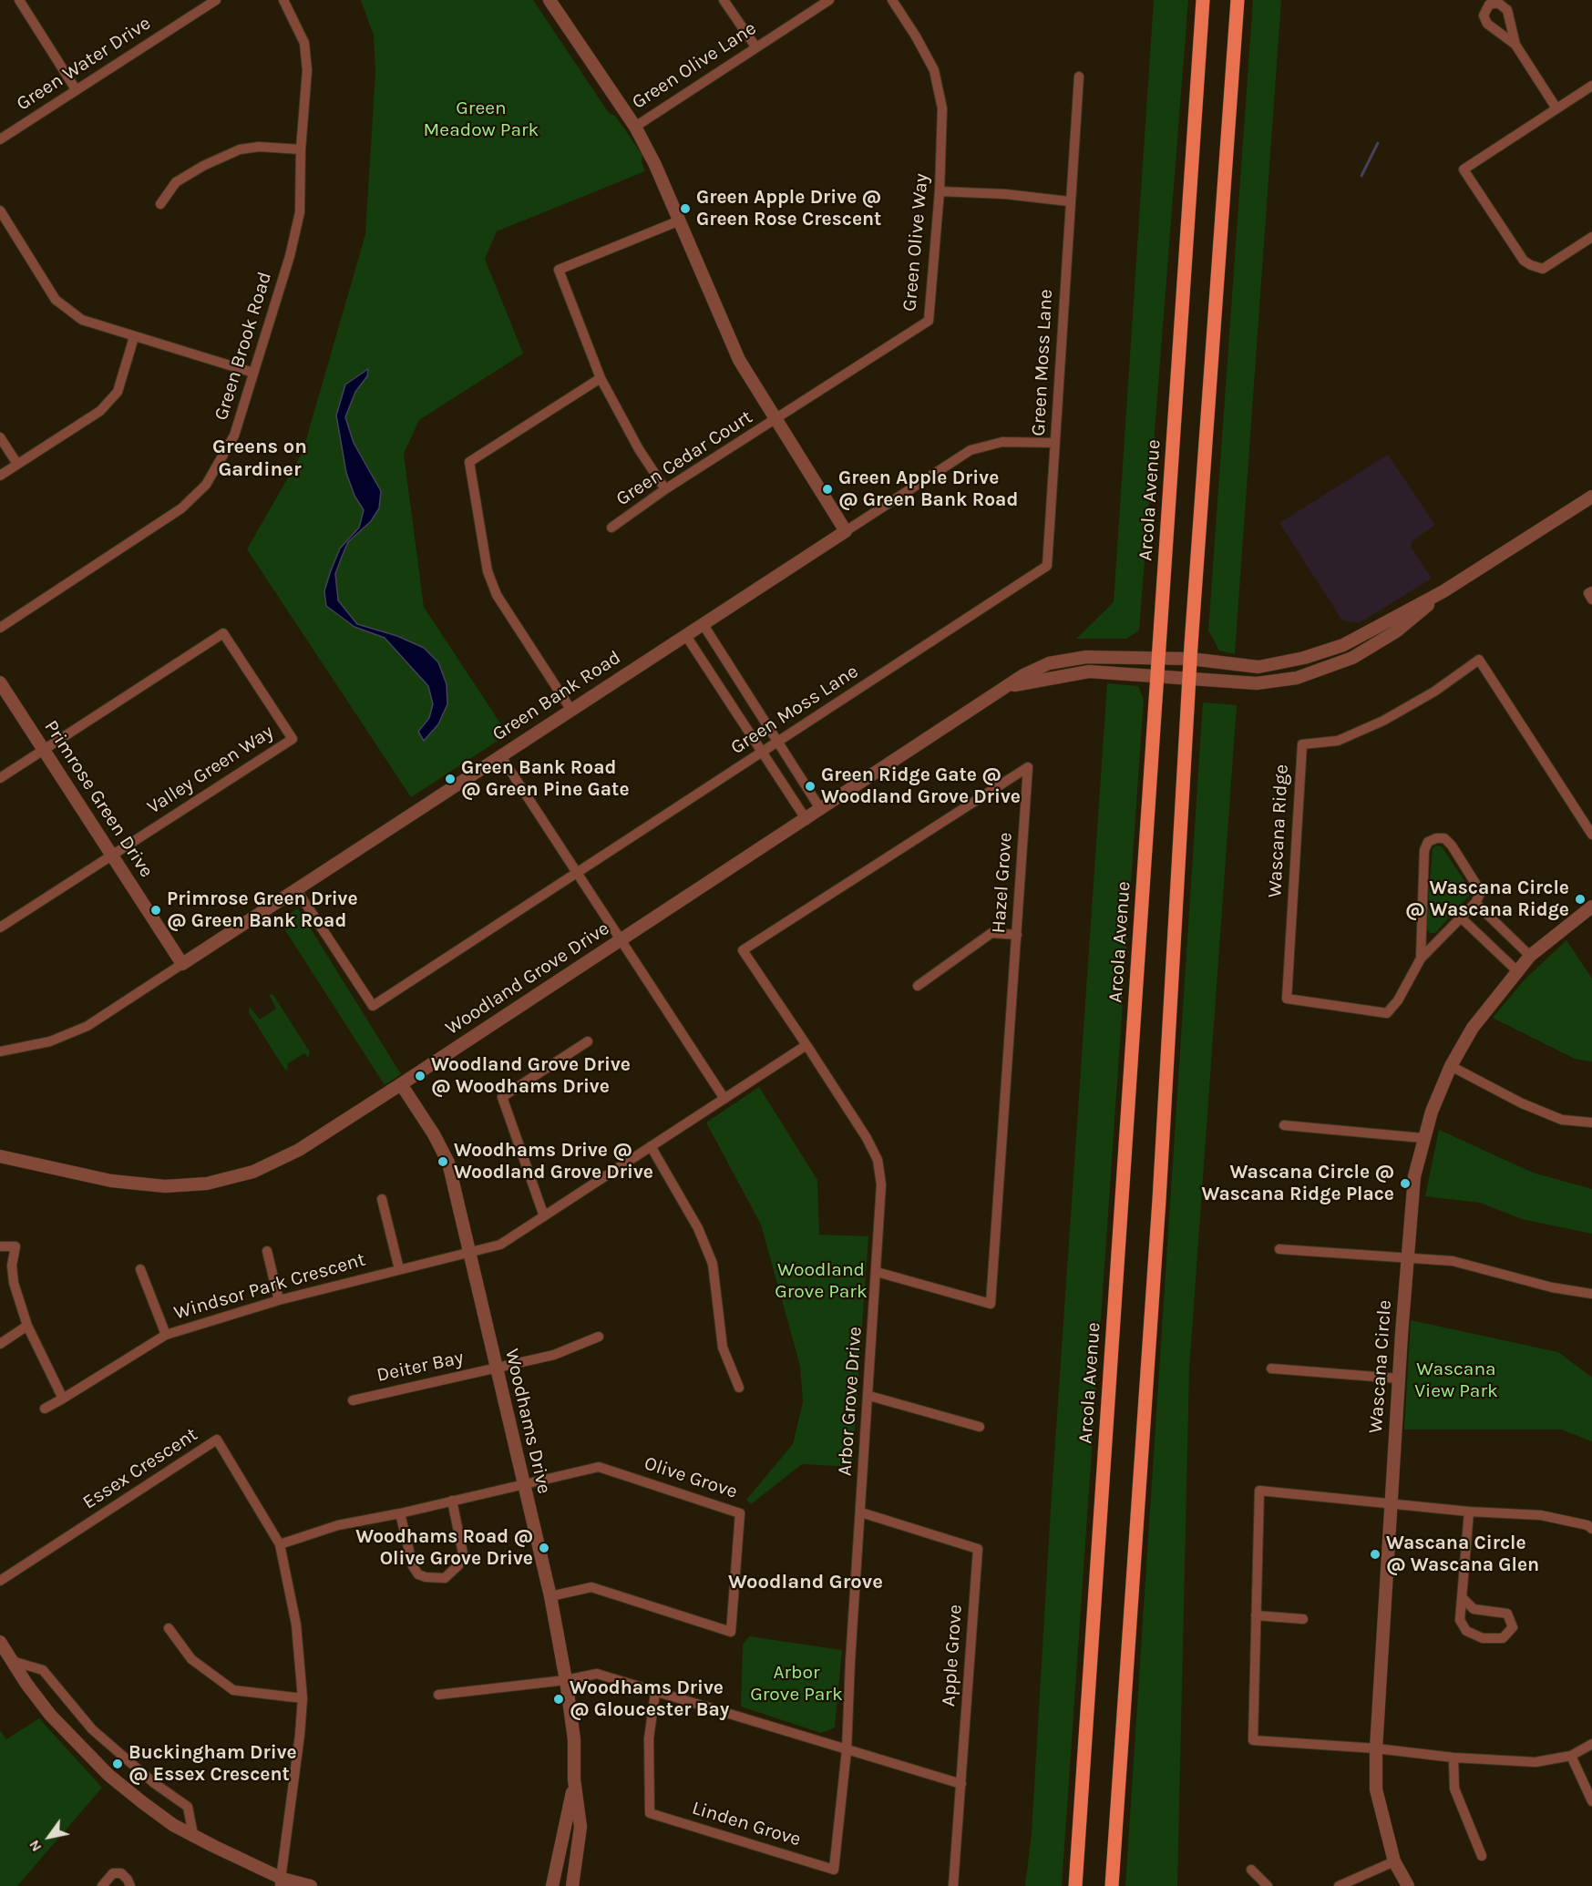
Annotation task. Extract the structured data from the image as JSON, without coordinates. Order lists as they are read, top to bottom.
{
  "streets": {
    "main road": ["Arcola Avenue"],
    "street": [
      "Green Water Drive",
      "Green Olive Lane",
      "Green Olive Way",
      "Green Brook Road",
      "Green Moss Lane",
      "Green Cedar Court",
      "Green Bank Road",
      "Valley Green Way",
      "Primrose Green Drive",
      "Wascana Ridge",
      "Hazel Grove",
      "Woodland Grove Drive",
      "Windsor Park Crescent",
      "Deiter Bay",
      "Wascana Circle",
      "Arbor Grove Drive",
      "Woodhams Drive",
      "Essex Crescent",
      "Olive Grove",
      "Apple Grove",
      "Linden Grove"
    ]
  },
  "crossings": [
    ["Green Olive Way", "Green Cedar Court"],
    ["Green Moss Lane", "Green Bank Road"],
    ["Arcola Avenue", "Woodland Grove Drive"],
    ["Green Bank Road", "Primrose Green Drive"],
    ["Valley Green Way", "Primrose Green Drive"],
    ["Hazel Grove", "Arbor Grove Drive"],
    ["Woodland Grove Drive", "Woodhams Drive"],
    ["Windsor Park Crescent", "Woodhams Drive"],
    ["Deiter Bay", "Woodhams Drive"],
    ["Arbor Grove Drive", "Apple Grove"],
    ["Arbor Grove Drive", "Linden Grove"],
    ["Woodhams Drive", "Olive Grove"]
  ],
  "districts": ["Greens on Gardiner", "Woodland Grove"],
  "parks": [
    "Green Meadow Park",
    "Woodland Grove Park",
    "Wascana View Park",
    "Arbor Grove Park"
  ],
  "places": [
    "Green Apple Drive @ Green Rose Crescent",
    "Green Apple Drive @ Green Bank Road",
    "Green Bank Road @ Green Pine Gate",
    "Green Ridge Gate @ Woodland Grove Drive",
    "Wascana Circle @ Wascana Ridge",
    "Primrose Green Drive @ Green Bank Road",
    "Woodland Grove Drive @ Woodhams Drive",
    "Woodhams Drive @ Woodland Grove Drive",
    "Wascana Circle @ Wascana Ridge Place",
    "Woodhams Road @ Olive Grove Drive",
    "Wascana Circle @ Wascana Glen",
    "Woodhams Drive @ Gloucester Bay",
    "Buckingham Drive @ Essex Crescent"
  ],
  "north": "bottom left"
}
